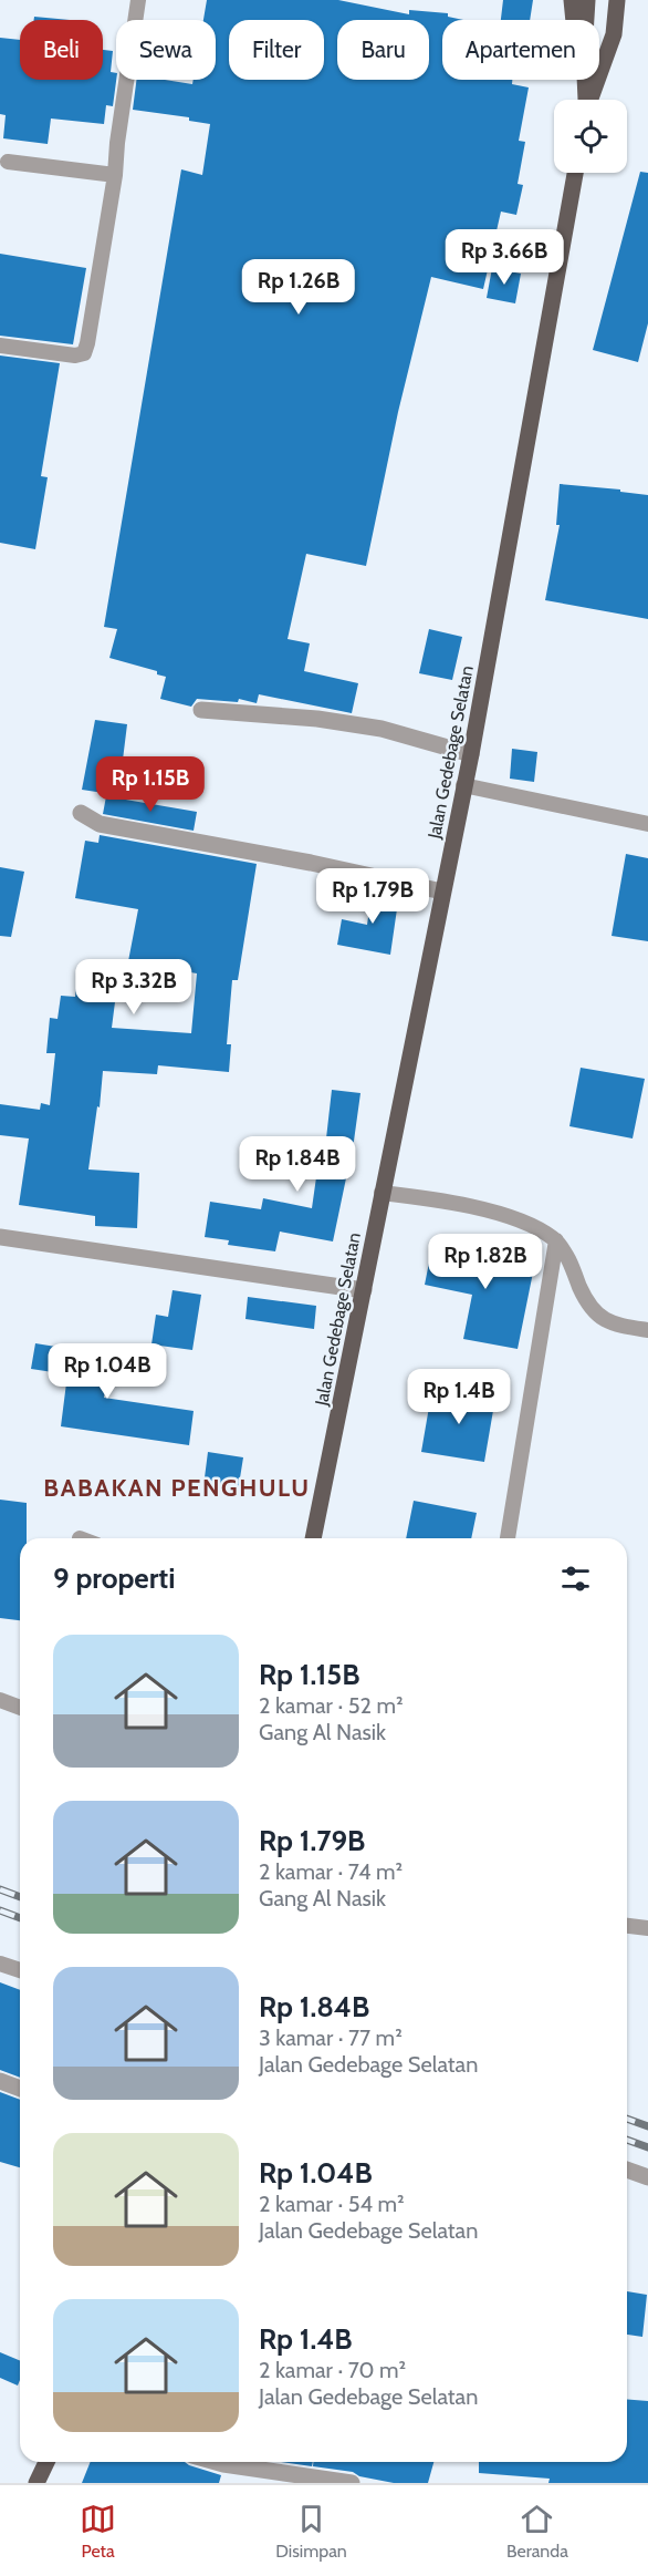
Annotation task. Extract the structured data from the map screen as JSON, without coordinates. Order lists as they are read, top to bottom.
{
  "streets": {
    "main road": ["Jalan Gedebage Selatan"]
  },
  "districts": ["BABAKAN PENGHULU"],
  "page": {
    "chip": [
      "Beli",
      "Sewa",
      "Filter",
      "Baru",
      "Apartemen"
    ],
    "price": [
      "Rp 3.66B",
      "Rp 1.26B",
      "Rp 1.15B",
      "Rp 1.79B",
      "Rp 3.32B",
      "Rp 1.84B",
      "Rp 1.82B",
      "Rp 1.04B",
      "Rp 1.4B"
    ],
    "heading": "9 properti",
    "list": [
      {
        "name": "Rp 1.15B",
        "note": "2 kamar · 52 m² · Gang Al Nasik"
      },
      {
        "name": "Rp 1.79B",
        "note": "2 kamar · 74 m² · Gang Al Nasik"
      },
      {
        "name": "Rp 1.84B",
        "note": "3 kamar · 77 m² · Jalan Gedebage Selatan"
      },
      {
        "name": "Rp 1.04B",
        "note": "2 kamar · 54 m² · Jalan Gedebage Selatan"
      },
      {
        "name": "Rp 1.4B",
        "note": "2 kamar · 70 m² · Jalan Gedebage Selatan"
      }
    ],
    "tabs": ["Peta", "Disimpan", "Beranda"]
  }
}
